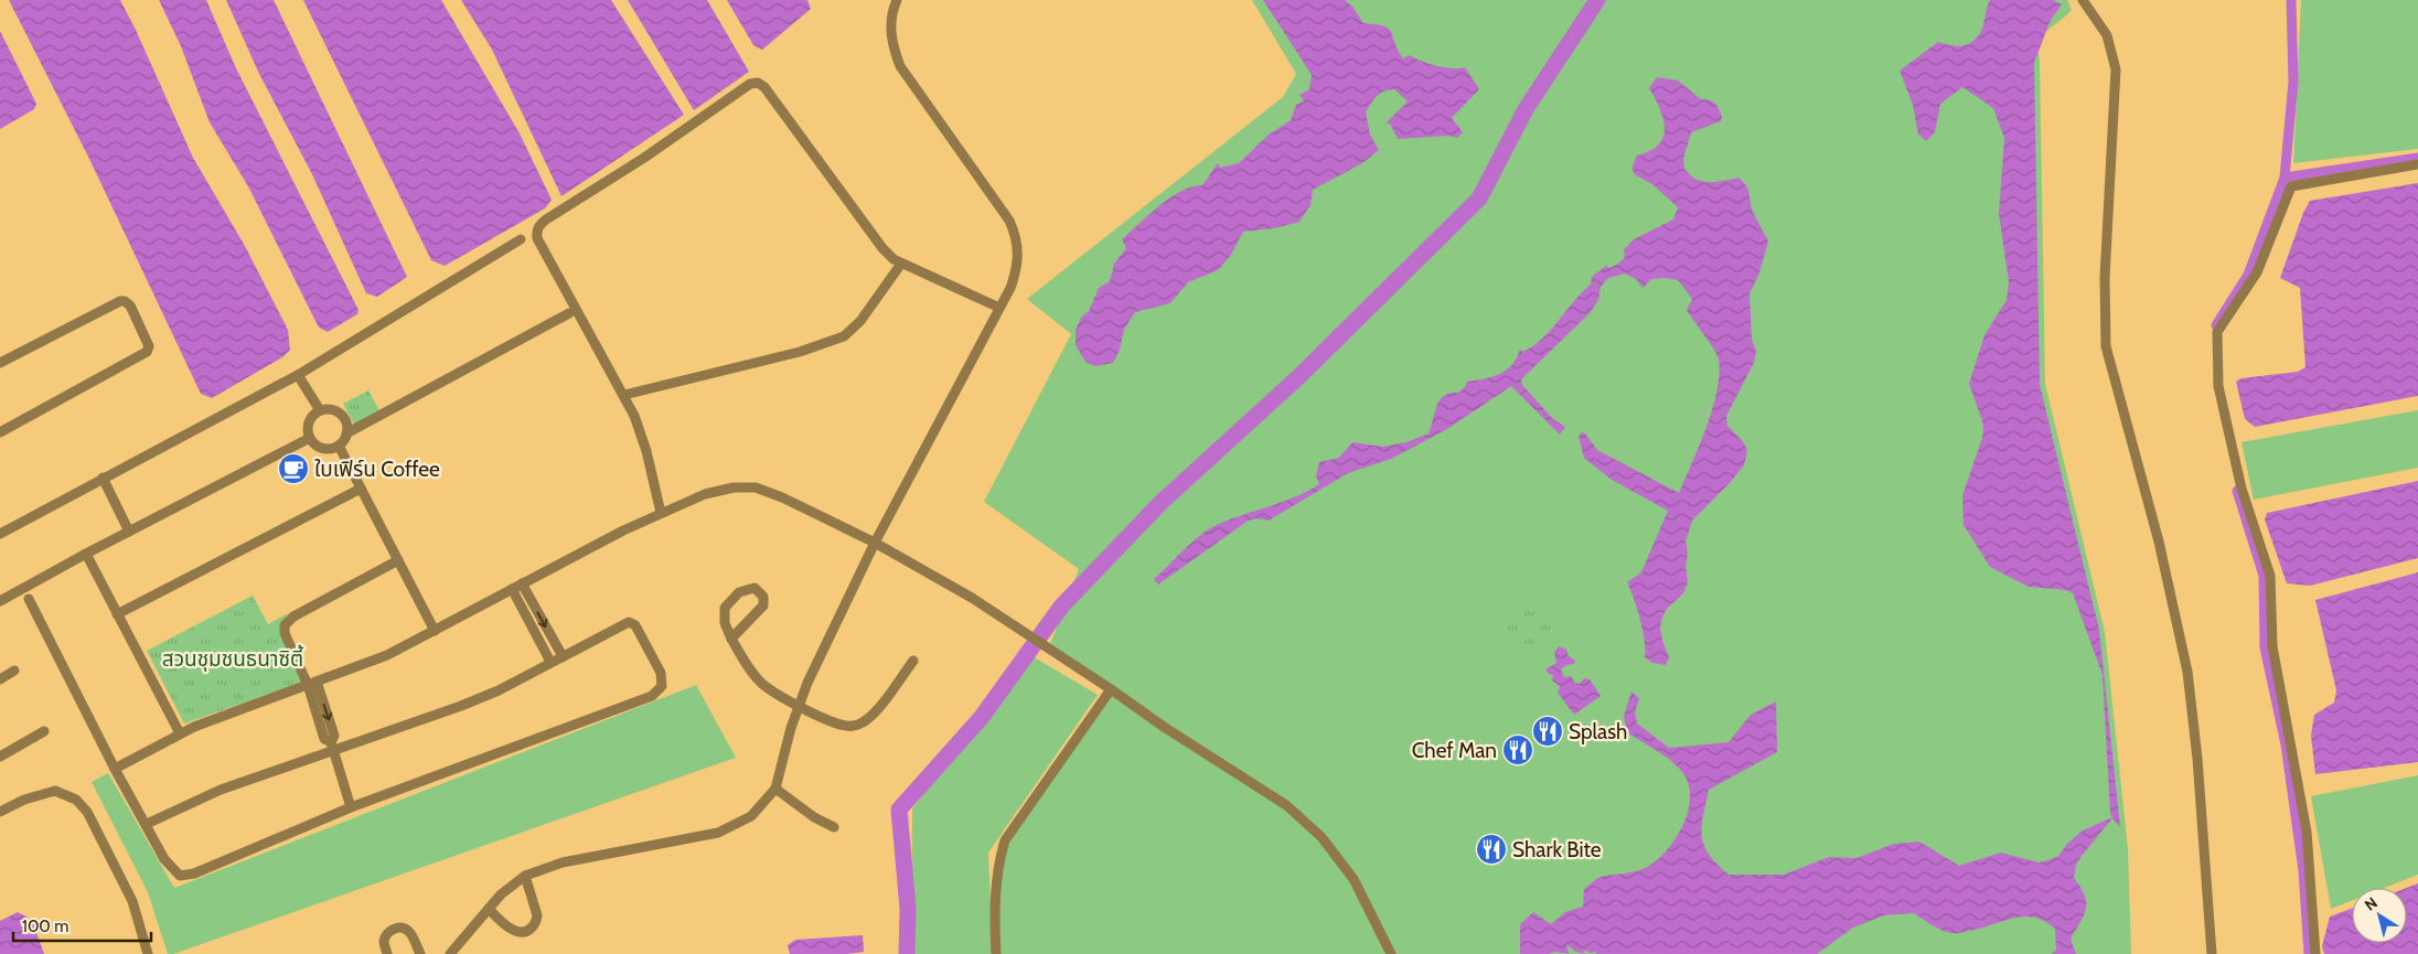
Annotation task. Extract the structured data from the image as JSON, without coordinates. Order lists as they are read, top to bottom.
{
  "parks": ["สวนชุมชนธนาซิตี้"],
  "places": {
    "cafe": ["ใบเฟิร์น Coffee"],
    "restaurant": ["Splash", "Chef Man", "Shark Bite"]
  },
  "scale_bar": "100 m",
  "north": "top left"
}
